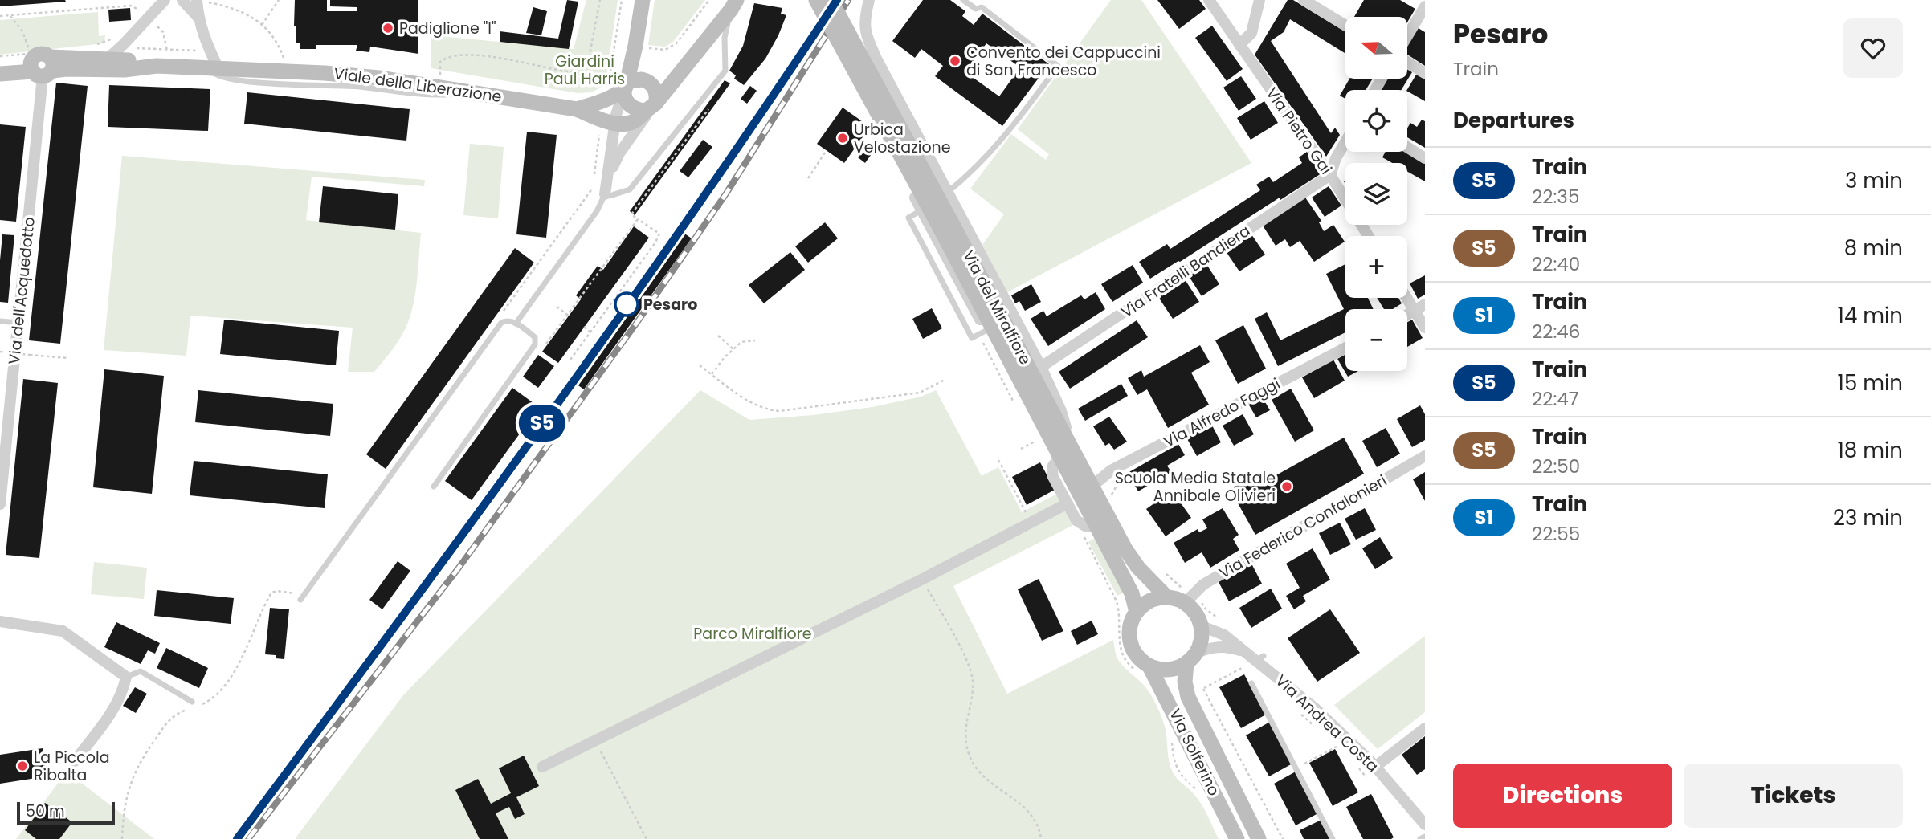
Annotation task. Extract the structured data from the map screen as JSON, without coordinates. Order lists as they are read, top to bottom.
{
  "streets": {
    "main road": ["Viale della Liberazione", "Via del Miralfiore", "Via Solferino"],
    "street": [
      "Via Pietro Gai",
      "Via Fratelli Bandiera",
      "Via dell'Acquedotto",
      "Via Alfredo Faggi",
      "Via Federico Confalonieri",
      "Via Andrea Costa"
    ]
  },
  "crossings": [
    ["Viale della Liberazione", "Via dell'Acquedotto"],
    ["Via Pietro Gai", "Via Fratelli Bandiera"],
    ["Via del Miralfiore", "Via Alfredo Faggi"],
    ["Via del Miralfiore", "Via Federico Confalonieri"],
    ["Via del Miralfiore", "Via Andrea Costa"],
    ["Via del Miralfiore", "Via Solferino"],
    ["Via Federico Confalonieri", "Via Andrea Costa"],
    ["Via Federico Confalonieri", "Via Solferino"],
    ["Via Andrea Costa", "Via Solferino"]
  ],
  "parks": ["Giardini Paul Harris", "Parco Miralfiore"],
  "places": [
    "Padiglione \"I\"",
    "Convento dei Cappuccini di San Francesco",
    "Urbica Velostazione",
    "Pesaro",
    "Scuola Media Statale Annibale Olivieri",
    "La Piccola Ribalta"
  ],
  "scale_bar": "50 m",
  "north": "left",
  "page": {
    "on_map": "S5",
    "heading": [
      ["Pesaro", "Train"],
      "Departures"
    ],
    "map_buttons": ["+", "−"],
    "list": [
      {
        "mark": "S5",
        "name": "Train",
        "note": "22:35",
        "value": "3 min"
      },
      {
        "mark": "S5",
        "name": "Train",
        "note": "22:40",
        "value": "8 min"
      },
      {
        "mark": "S1",
        "name": "Train",
        "note": "22:46",
        "value": "14 min"
      },
      {
        "mark": "S5",
        "name": "Train",
        "note": "22:47",
        "value": "15 min"
      },
      {
        "mark": "S5",
        "name": "Train",
        "note": "22:50",
        "value": "18 min"
      },
      {
        "mark": "S1",
        "name": "Train",
        "note": "22:55",
        "value": "23 min"
      }
    ],
    "buttons": ["Directions", "Tickets"],
    "scale": "50 m"
  }
}
